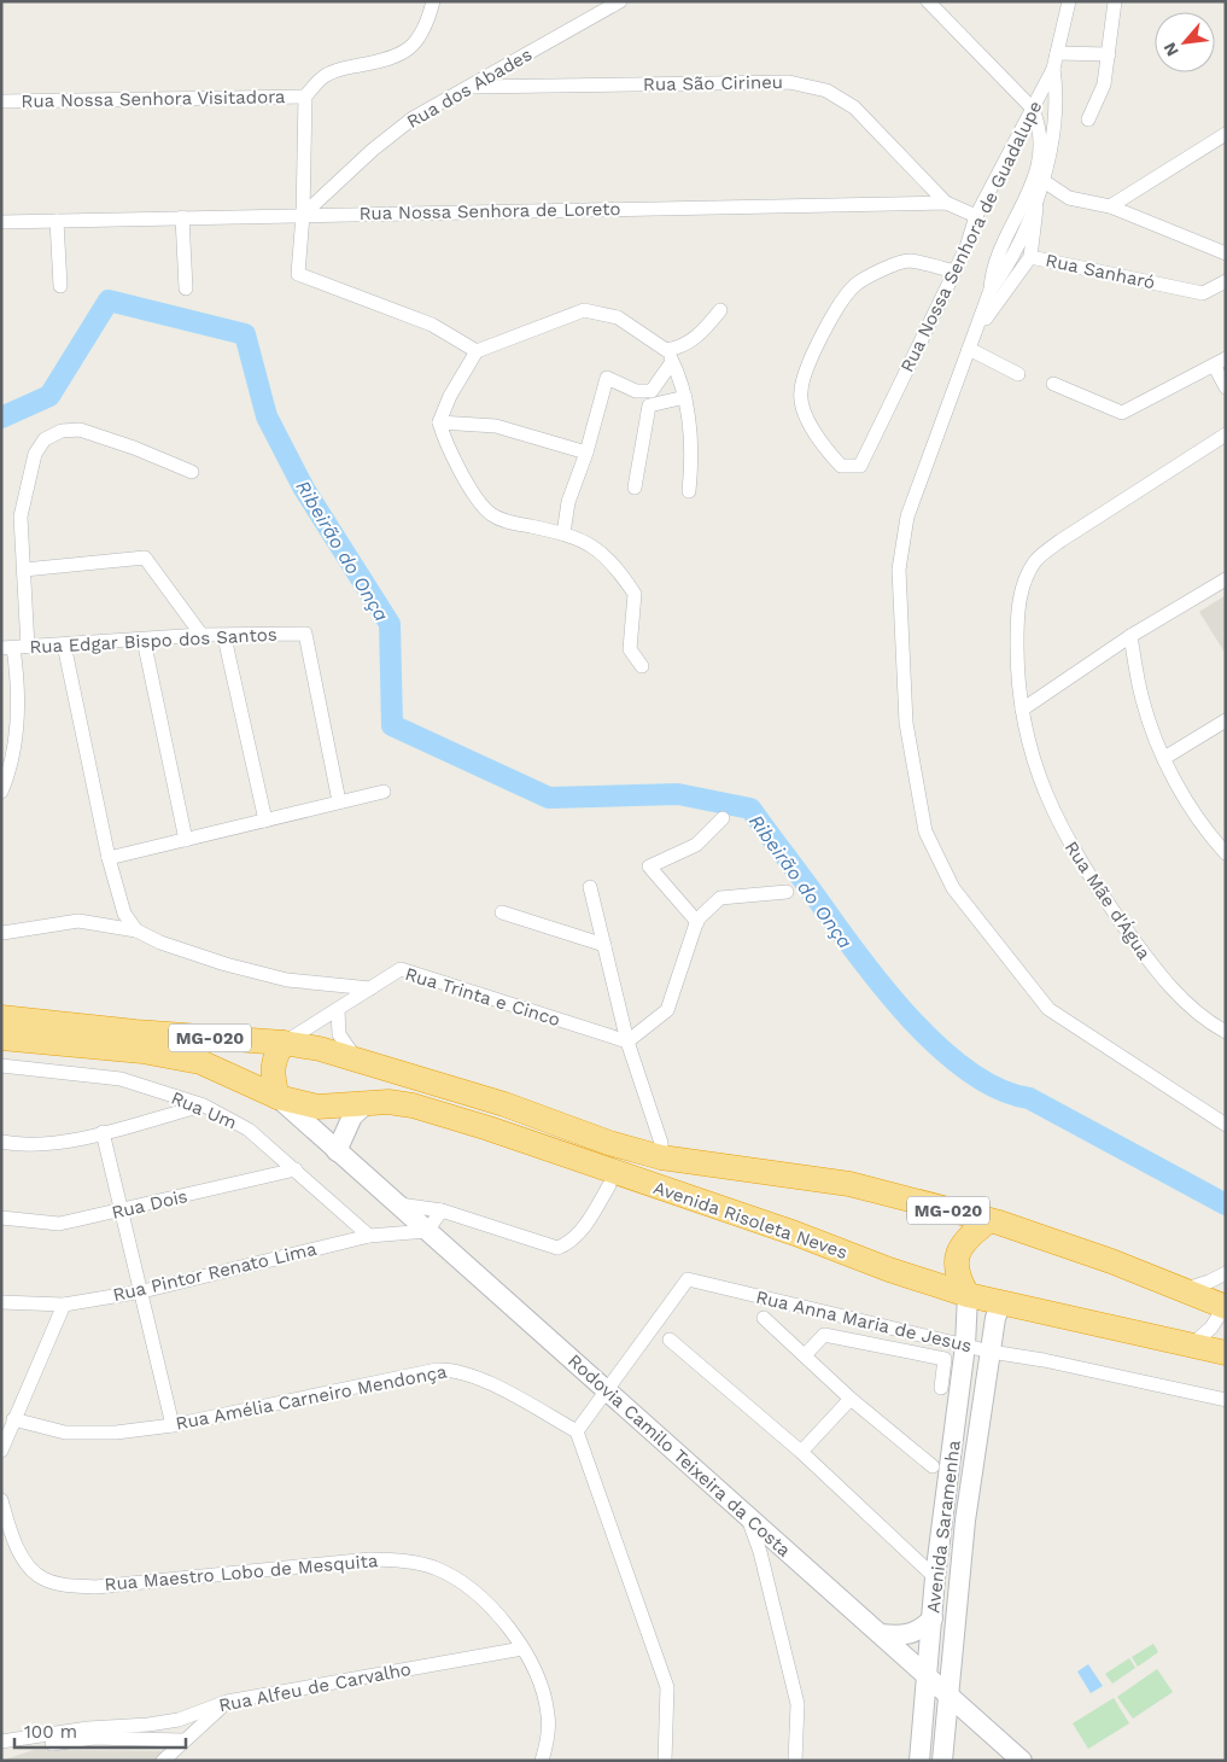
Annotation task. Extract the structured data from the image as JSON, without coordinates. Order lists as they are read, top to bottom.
{
  "streets": {
    "highway": ["MG-020", "Avenida Risoleta Neves", "Rodovia Camilo Teixeira da Costa"],
    "street": [
      "Rua São Cirineu",
      "Rua dos Abades",
      "Rua Nossa Senhora Visitadora",
      "Rua Nossa Senhora de Loreto",
      "Rua Nossa Senhora de Guadalupe",
      "Rua Sanharó",
      "Rua Edgar Bispo dos Santos",
      "Rua Mãe d'Água",
      "Rua Trinta e Cinco",
      "Rua Um",
      "Rua Dois",
      "Rua Pintor Renato Lima",
      "Rua Anna Maria de Jesus",
      "Rua Amélia Carneiro Mendonça",
      "Avenida Saramenha",
      "Rua Maestro Lobo de Mesquita",
      "Rua Alfeu de Carvalho"
    ]
  },
  "crossings": [
    ["Rua São Cirineu", "Rua dos Abades"],
    ["Rua São Cirineu", "Rua Nossa Senhora de Loreto"],
    ["Rua dos Abades", "Rua Nossa Senhora de Loreto"],
    ["Rua Nossa Senhora de Loreto", "Rua Nossa Senhora de Guadalupe"],
    ["Rua Trinta e Cinco", "MG-020"],
    ["Rua Trinta e Cinco", "Avenida Risoleta Neves"],
    ["MG-020", "Avenida Risoleta Neves"],
    ["Rua Um", "Rua Dois"],
    ["Rua Um", "Rua Pintor Renato Lima"],
    ["Avenida Risoleta Neves", "Rodovia Camilo Teixeira da Costa"],
    ["Avenida Risoleta Neves", "Avenida Saramenha"],
    ["Rua Pintor Renato Lima", "Rodovia Camilo Teixeira da Costa"],
    ["Rua Anna Maria de Jesus", "Rua Amélia Carneiro Mendonça"],
    ["Rua Anna Maria de Jesus", "Rodovia Camilo Teixeira da Costa"],
    ["Rua Anna Maria de Jesus", "Avenida Saramenha"],
    ["Rodovia Camilo Teixeira da Costa", "Avenida Saramenha"],
    ["Rua Maestro Lobo de Mesquita", "Rua Alfeu de Carvalho"]
  ],
  "water": ["Ribeirão do Onça"],
  "scale_bar": "100 m",
  "north": "bottom left"
}
